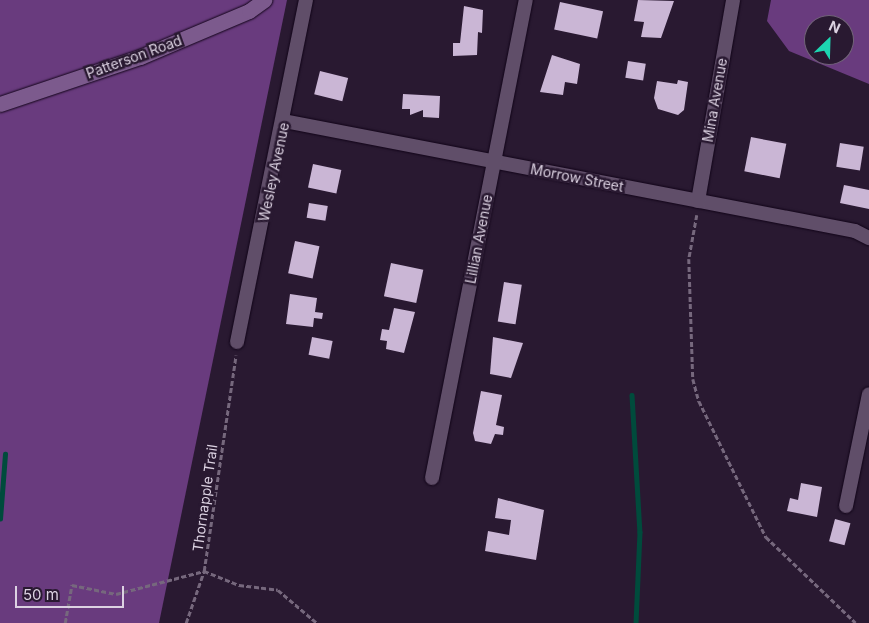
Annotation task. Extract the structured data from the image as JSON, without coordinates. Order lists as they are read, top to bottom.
{
  "streets": {
    "street": [
      "Patterson Road",
      "Mina Avenue",
      "Wesley Avenue",
      "Morrow Street",
      "Lillian Avenue"
    ],
    "path": ["Thornapple Trail"]
  },
  "crossings": [
    ["Mina Avenue", "Morrow Street"],
    ["Wesley Avenue", "Morrow Street"],
    ["Wesley Avenue", "Thornapple Trail"],
    ["Morrow Street", "Lillian Avenue"]
  ],
  "scale_bar": "50 m",
  "north": "top right"
}
